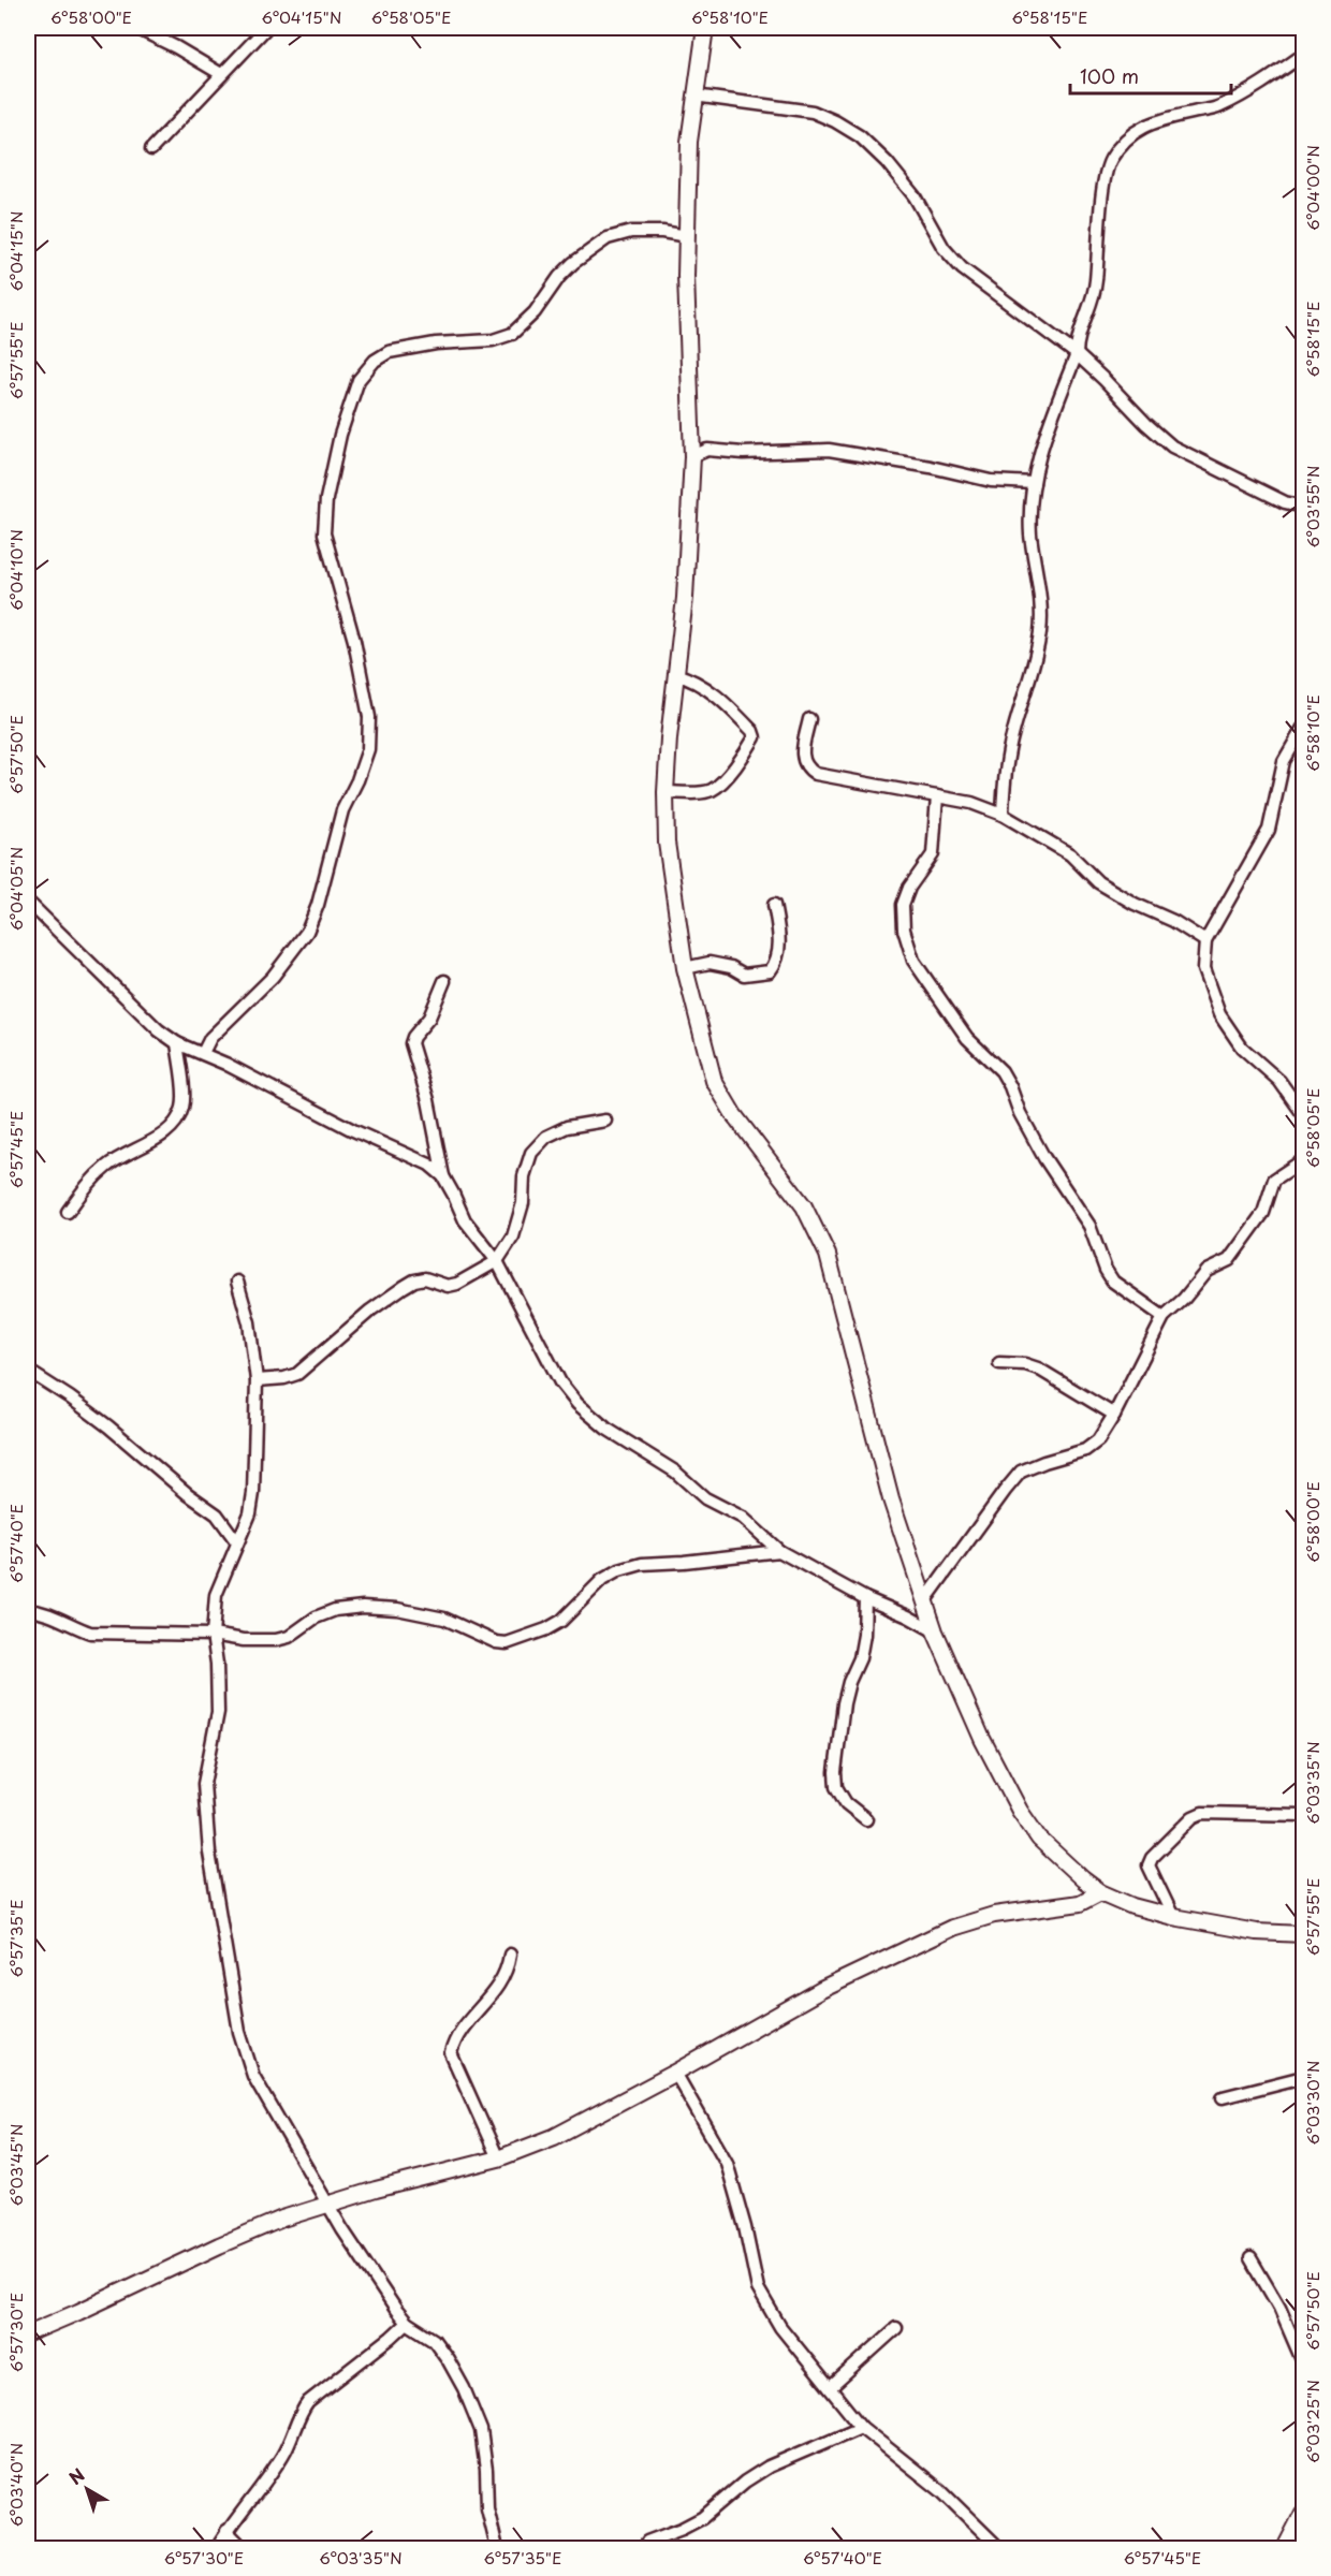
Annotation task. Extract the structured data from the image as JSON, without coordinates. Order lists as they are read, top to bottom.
{
  "scale_bar": "100 m",
  "north": "top left",
  "coordinates": [
    "6°58'00\"E",
    "6°04'15\"N",
    "6°58'05\"E",
    "6°58'10\"E",
    "6°58'15\"E",
    "6°04'00\"N",
    "6°57'55\"E",
    "6°03'55\"N",
    "6°04'10\"N",
    "6°57'50\"E",
    "6°04'05\"N",
    "6°57'45\"E",
    "6°57'40\"E",
    "6°03'35\"N",
    "6°57'35\"E",
    "6°03'30\"N",
    "6°03'45\"N",
    "6°57'30\"E",
    "6°03'25\"N",
    "6°03'40\"N"
  ]
}
